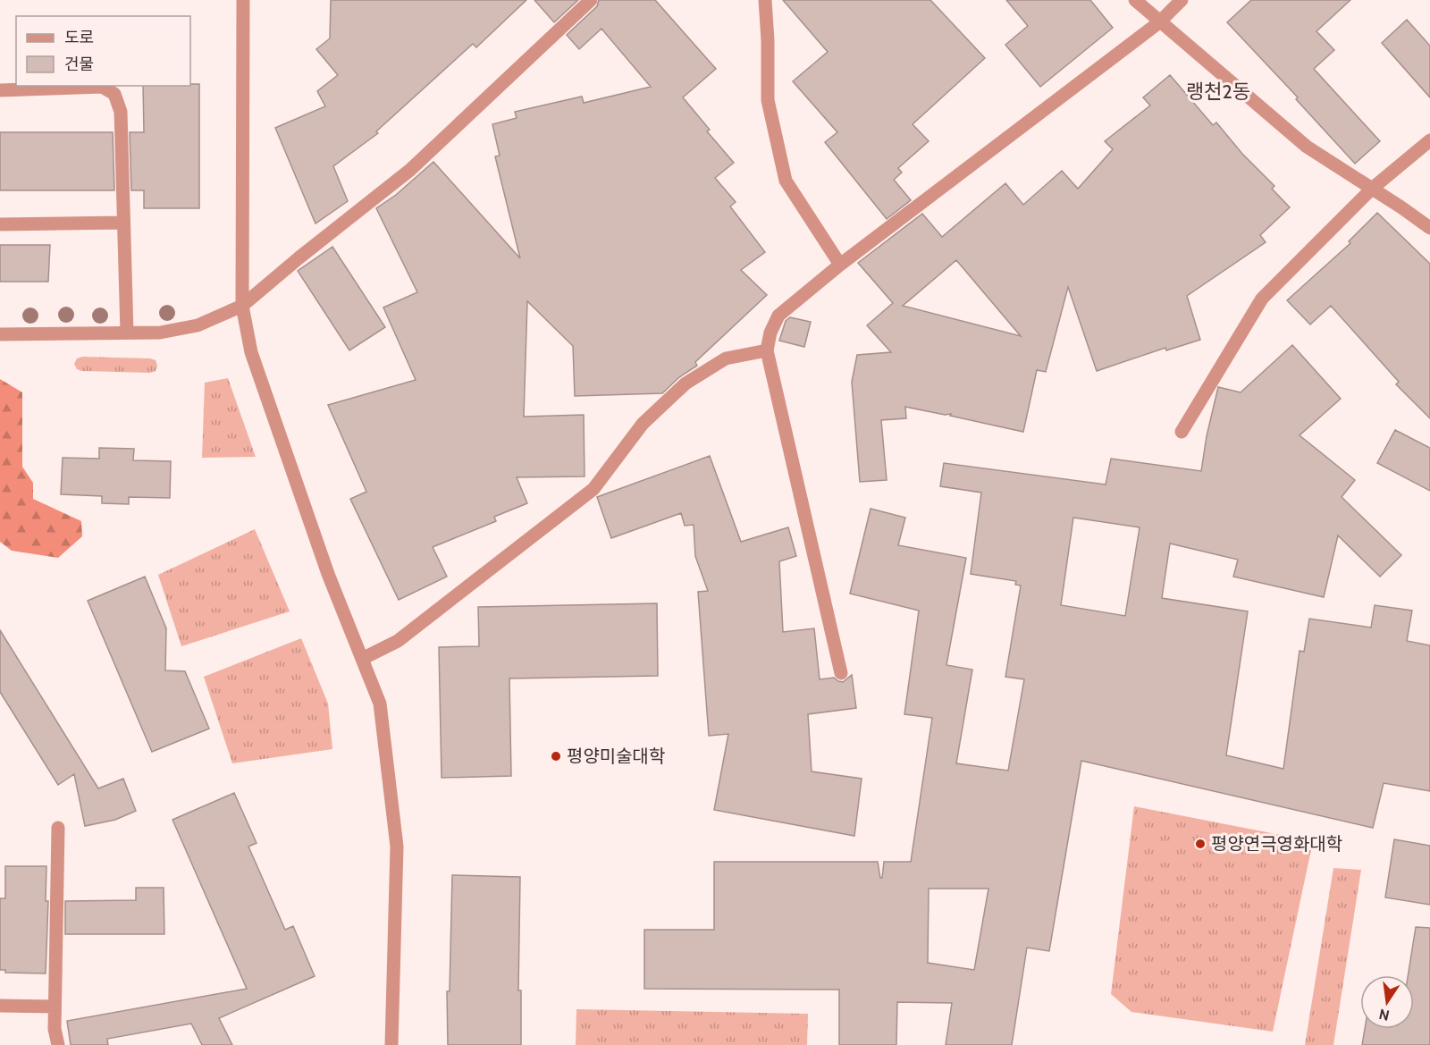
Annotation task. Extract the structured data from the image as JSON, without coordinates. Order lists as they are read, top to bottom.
{
  "districts": ["랭천2동"],
  "places": ["평양미술대학", "평양연극영화대학"],
  "legend": ["도로", "건물"],
  "north": "bottom"
}
